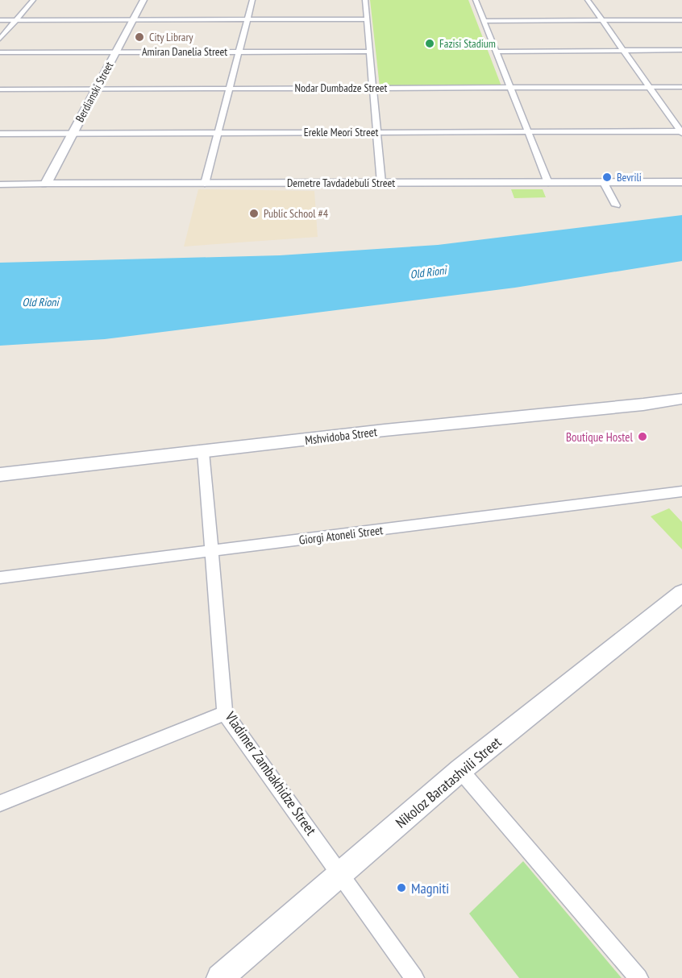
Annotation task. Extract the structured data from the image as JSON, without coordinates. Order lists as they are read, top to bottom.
{
  "streets": {
    "street": [
      "Amiran Danelia Street",
      "Nodar Dumbadze Street",
      "Berdianski Street",
      "Erekle Meori Street",
      "Demetre Tavdadebuli Street",
      "Mshvidoba Street",
      "Giorgi Atoneli Street",
      "Vladimer Zambakhidze Street",
      "Nikoloz Baratashvili Street"
    ]
  },
  "crossings": [
    ["Amiran Danelia Street", "Berdianski Street"],
    ["Nodar Dumbadze Street", "Berdianski Street"],
    ["Berdianski Street", "Erekle Meori Street"],
    ["Berdianski Street", "Demetre Tavdadebuli Street"],
    ["Mshvidoba Street", "Vladimer Zambakhidze Street"],
    ["Giorgi Atoneli Street", "Vladimer Zambakhidze Street"],
    ["Vladimer Zambakhidze Street", "Nikoloz Baratashvili Street"]
  ],
  "water": ["Old Rioni"],
  "places": [
    "City Library",
    "Fazisi Stadium",
    "Bevrili",
    "Public School #4",
    "Boutique Hostel",
    "Magniti"
  ]
}
